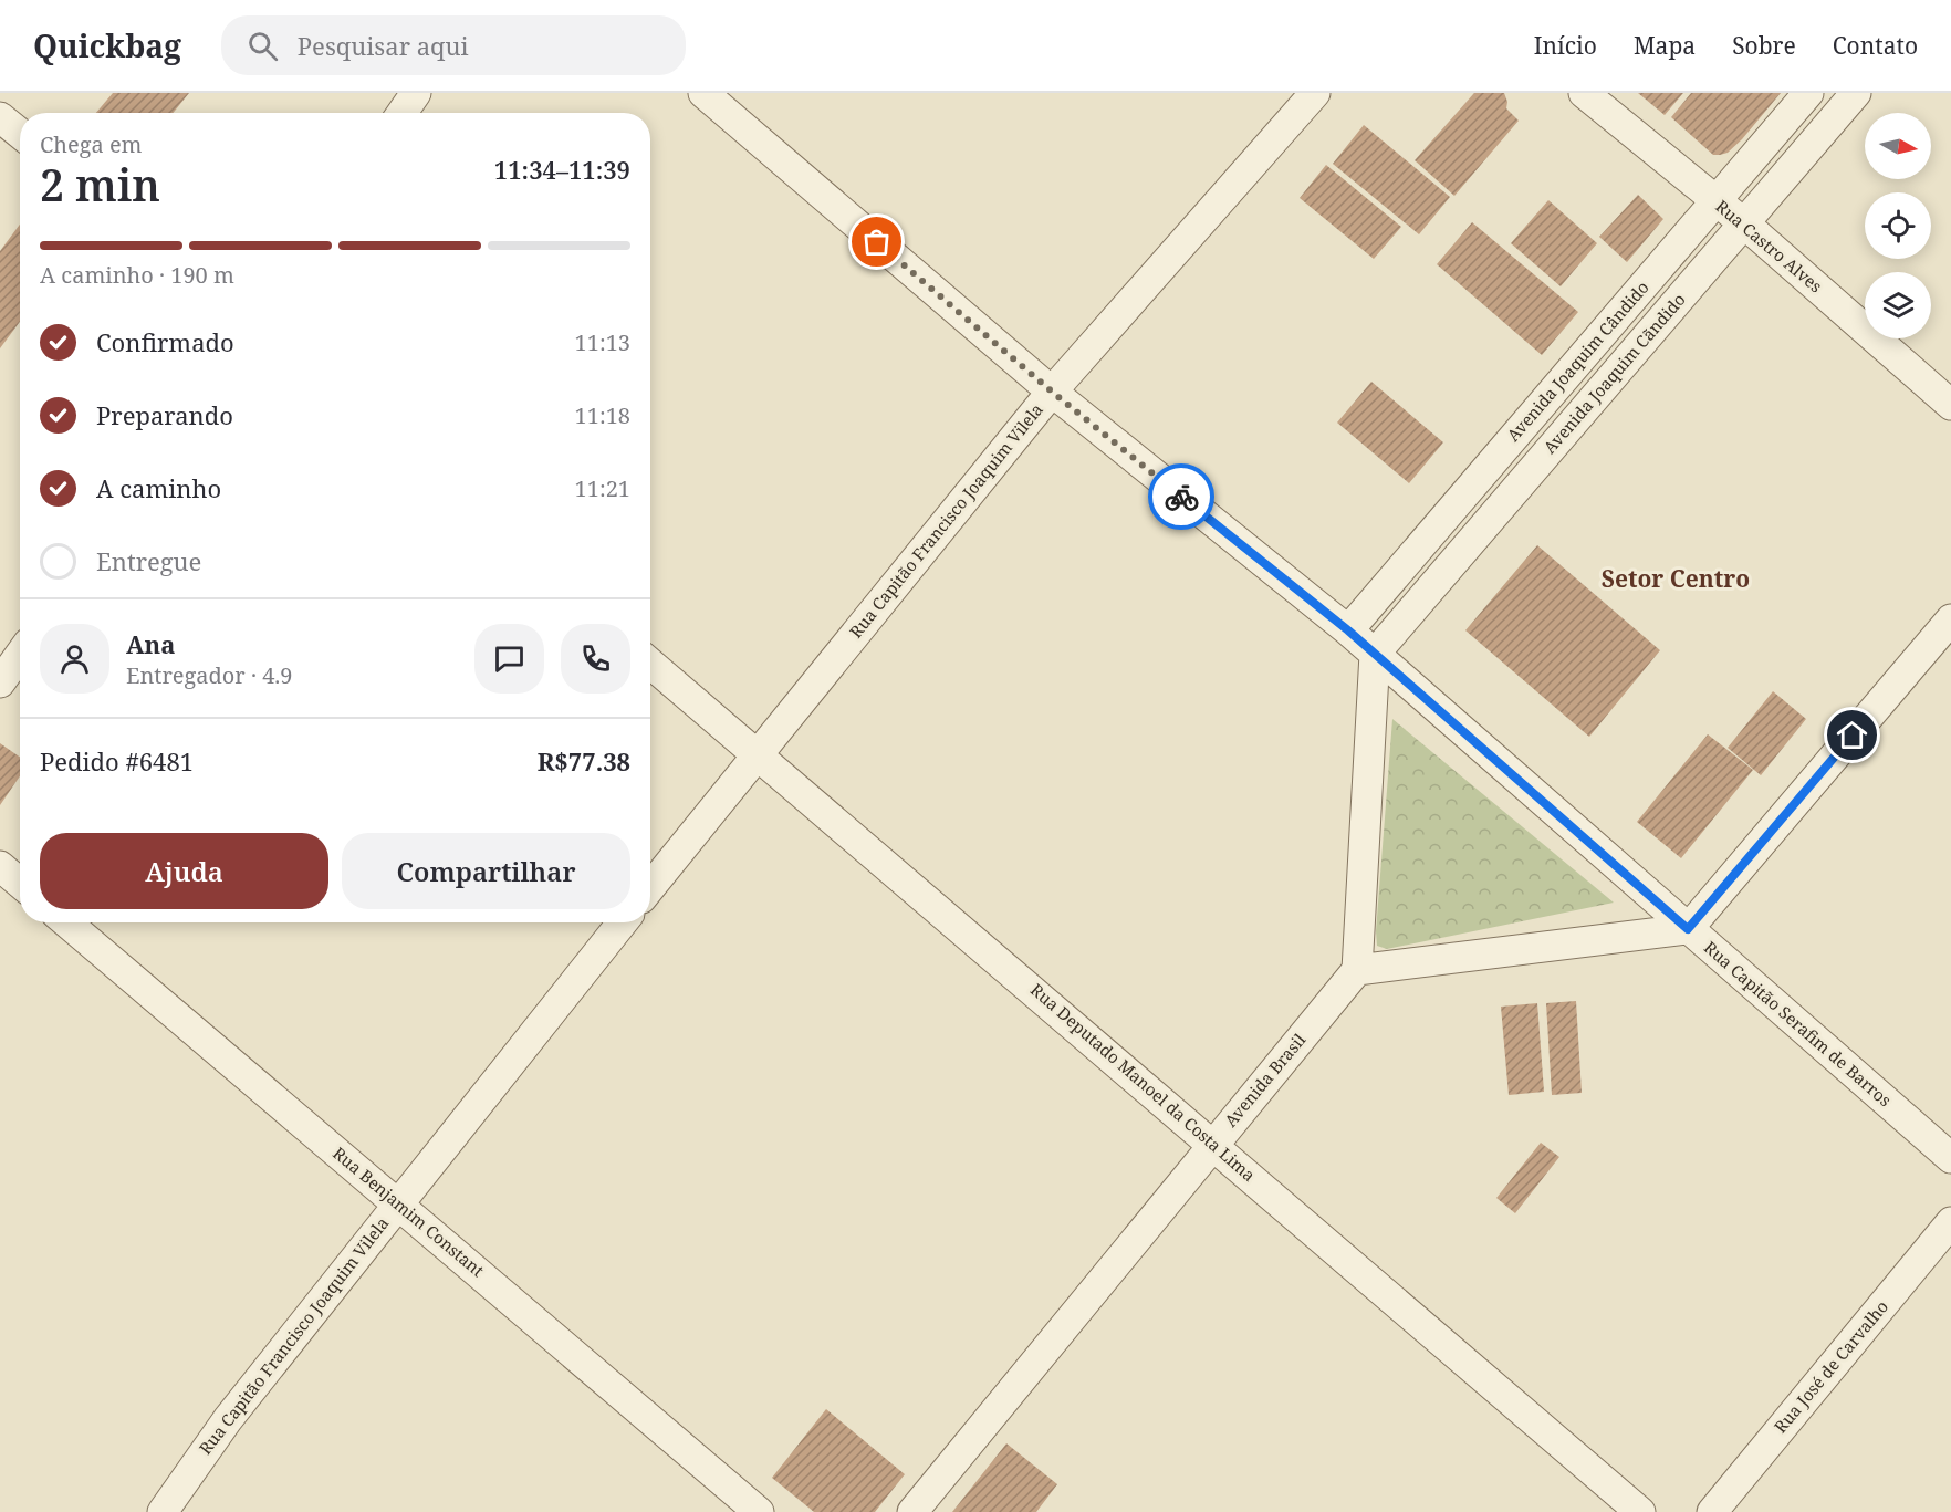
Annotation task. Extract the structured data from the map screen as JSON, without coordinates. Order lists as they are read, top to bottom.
{
  "streets": {
    "street": [
      "Rua Castro Alves",
      "Avenida Joaquim Cândido",
      "Avenida Joaquim Cãndido",
      "Rua Capitão Francisco Joaquim Vilela",
      "Rua Capitão Serafim de Barros",
      "Avenida Brasil",
      "Rua Deputado Manoel da Costa Lima",
      "Rua Benjamim Constant",
      "Rua José de Carvalho"
    ]
  },
  "crossings": [
    ["Rua Castro Alves", "Avenida Joaquim Cândido"],
    ["Rua Castro Alves", "Avenida Joaquim Cãndido"],
    ["Avenida Joaquim Cândido", "Rua Capitão Serafim de Barros"],
    ["Avenida Joaquim Cãndido", "Rua Capitão Serafim de Barros"],
    ["Rua Capitão Francisco Joaquim Vilela", "Rua Capitão Serafim de Barros"],
    ["Rua Capitão Francisco Joaquim Vilela", "Rua Deputado Manoel da Costa Lima"],
    ["Rua Capitão Francisco Joaquim Vilela", "Rua Benjamim Constant"],
    ["Avenida Brasil", "Rua Deputado Manoel da Costa Lima"]
  ],
  "districts": ["Setor Centro"],
  "north": "right",
  "page": {
    "header": "Quickbag",
    "search": "Pesquisar aqui",
    "nav": [
      "Início",
      "Mapa",
      "Sobre",
      "Contato"
    ],
    "heading": ["2 min", "Chega em", "11:34–11:39"],
    "panel": [
      "Ana",
      "Entregador · 4.9",
      "Pedido #6481",
      "R$77.38"
    ],
    "bar": "A caminho · 190 m",
    "list": [
      ["Confirmado", "11:13"],
      ["Preparando", "11:18"],
      ["A caminho", "11:21"],
      "Entregue"
    ],
    "buttons": ["Ajuda", "Compartilhar"]
  }
}
